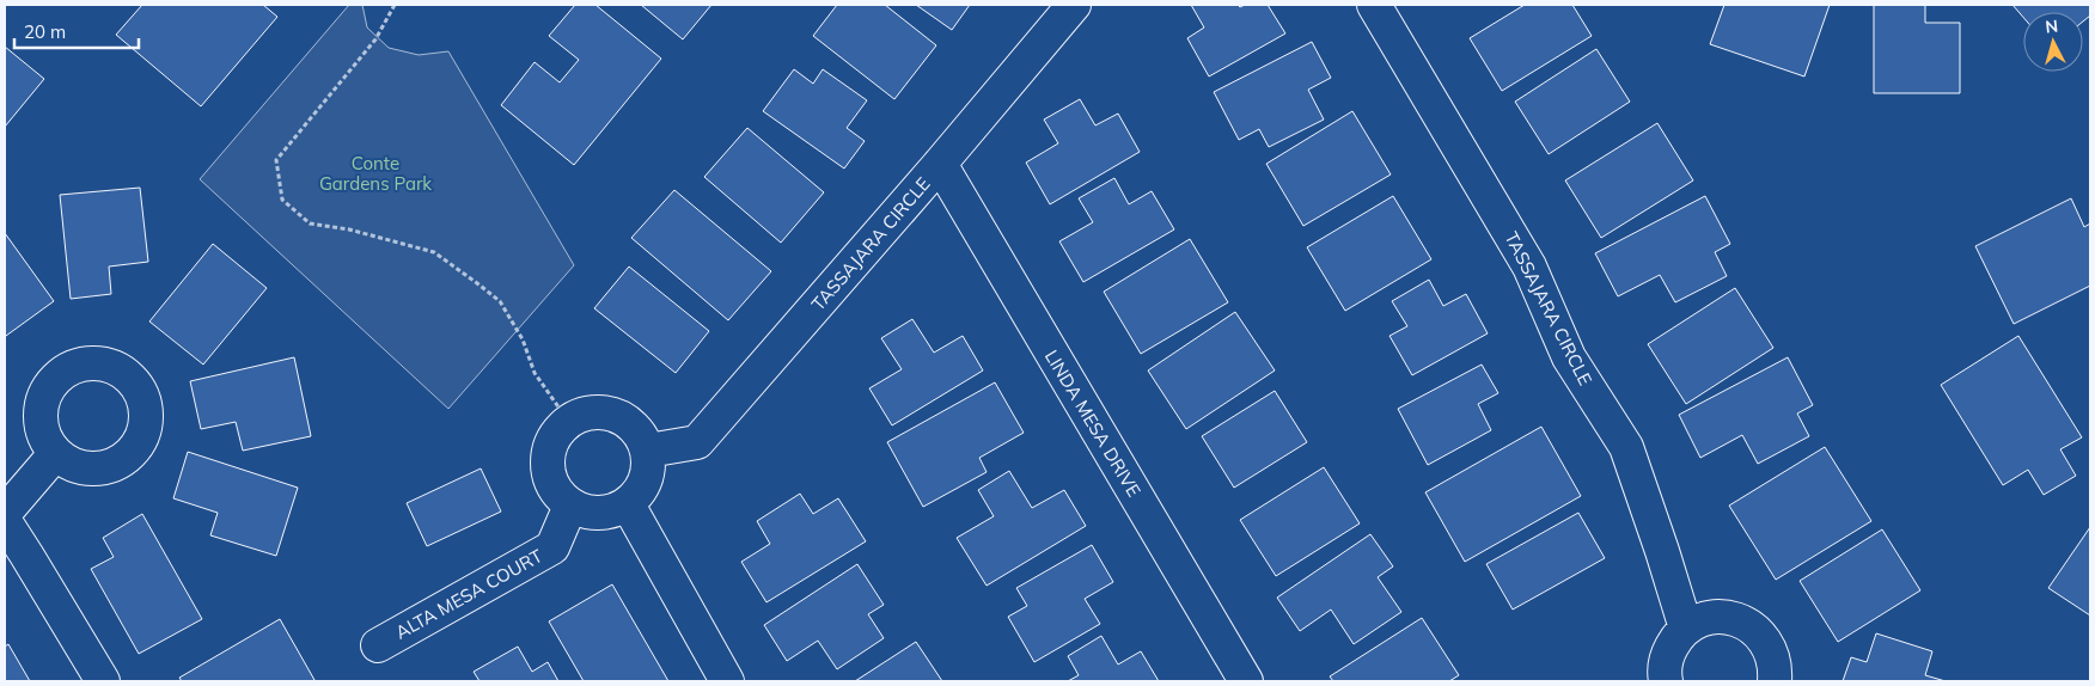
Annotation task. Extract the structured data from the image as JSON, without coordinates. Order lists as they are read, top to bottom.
{
  "streets": {
    "street": ["TASSAJARA CIRCLE", "LINDA MESA DRIVE", "ALTA MESA COURT"]
  },
  "crossings": [
    ["TASSAJARA CIRCLE", "LINDA MESA DRIVE"],
    ["TASSAJARA CIRCLE", "ALTA MESA COURT"]
  ],
  "parks": ["Conte Gardens Park"],
  "scale_bar": "20 m",
  "north": "top"
}
